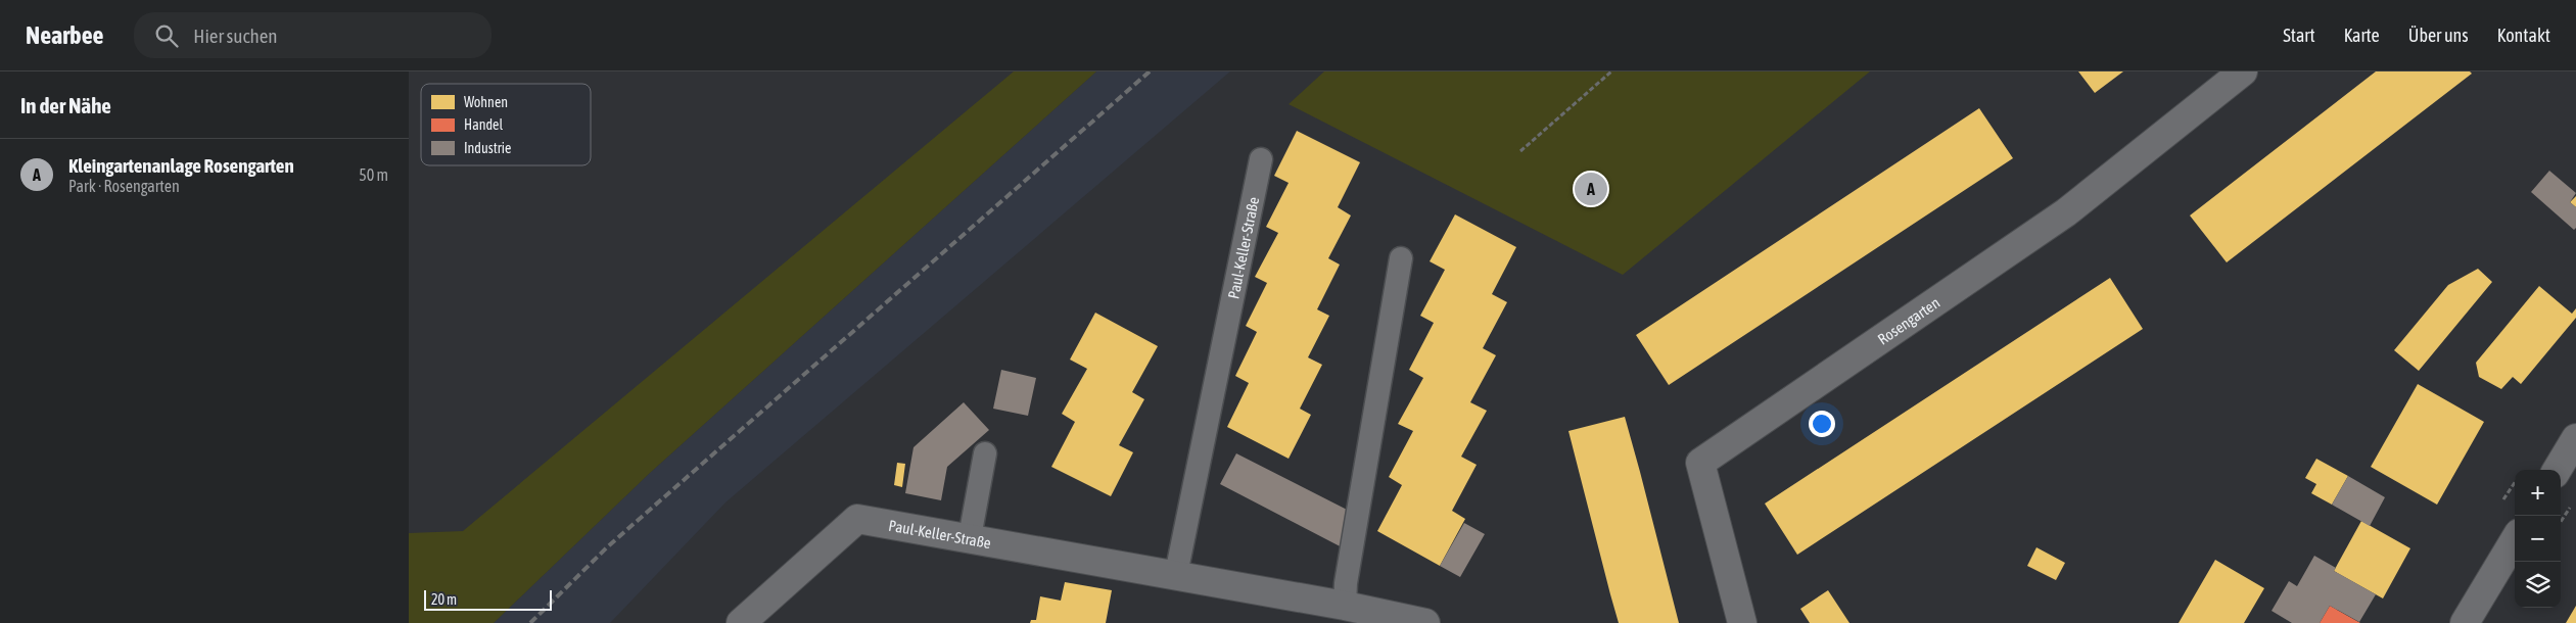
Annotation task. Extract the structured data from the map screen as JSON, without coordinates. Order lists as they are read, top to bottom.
{
  "streets": {
    "street": ["Paul-Keller-Straße", "Rosengarten"]
  },
  "legend": ["Wohnen", "Handel", "Industrie"],
  "scale_bar": "20 m",
  "page": {
    "header": "Nearbee",
    "search": "Hier suchen",
    "nav": [
      "Start",
      "Karte",
      "Über uns",
      "Kontakt"
    ],
    "heading": "In der Nähe",
    "list": [
      {
        "mark": "A",
        "name": "Kleingartenanlage Rosengarten",
        "note": "Park · Rosengarten",
        "value": "50 m"
      }
    ],
    "pins": "A",
    "map_buttons": ["+", "−"],
    "scale": "20 m"
  }
}
